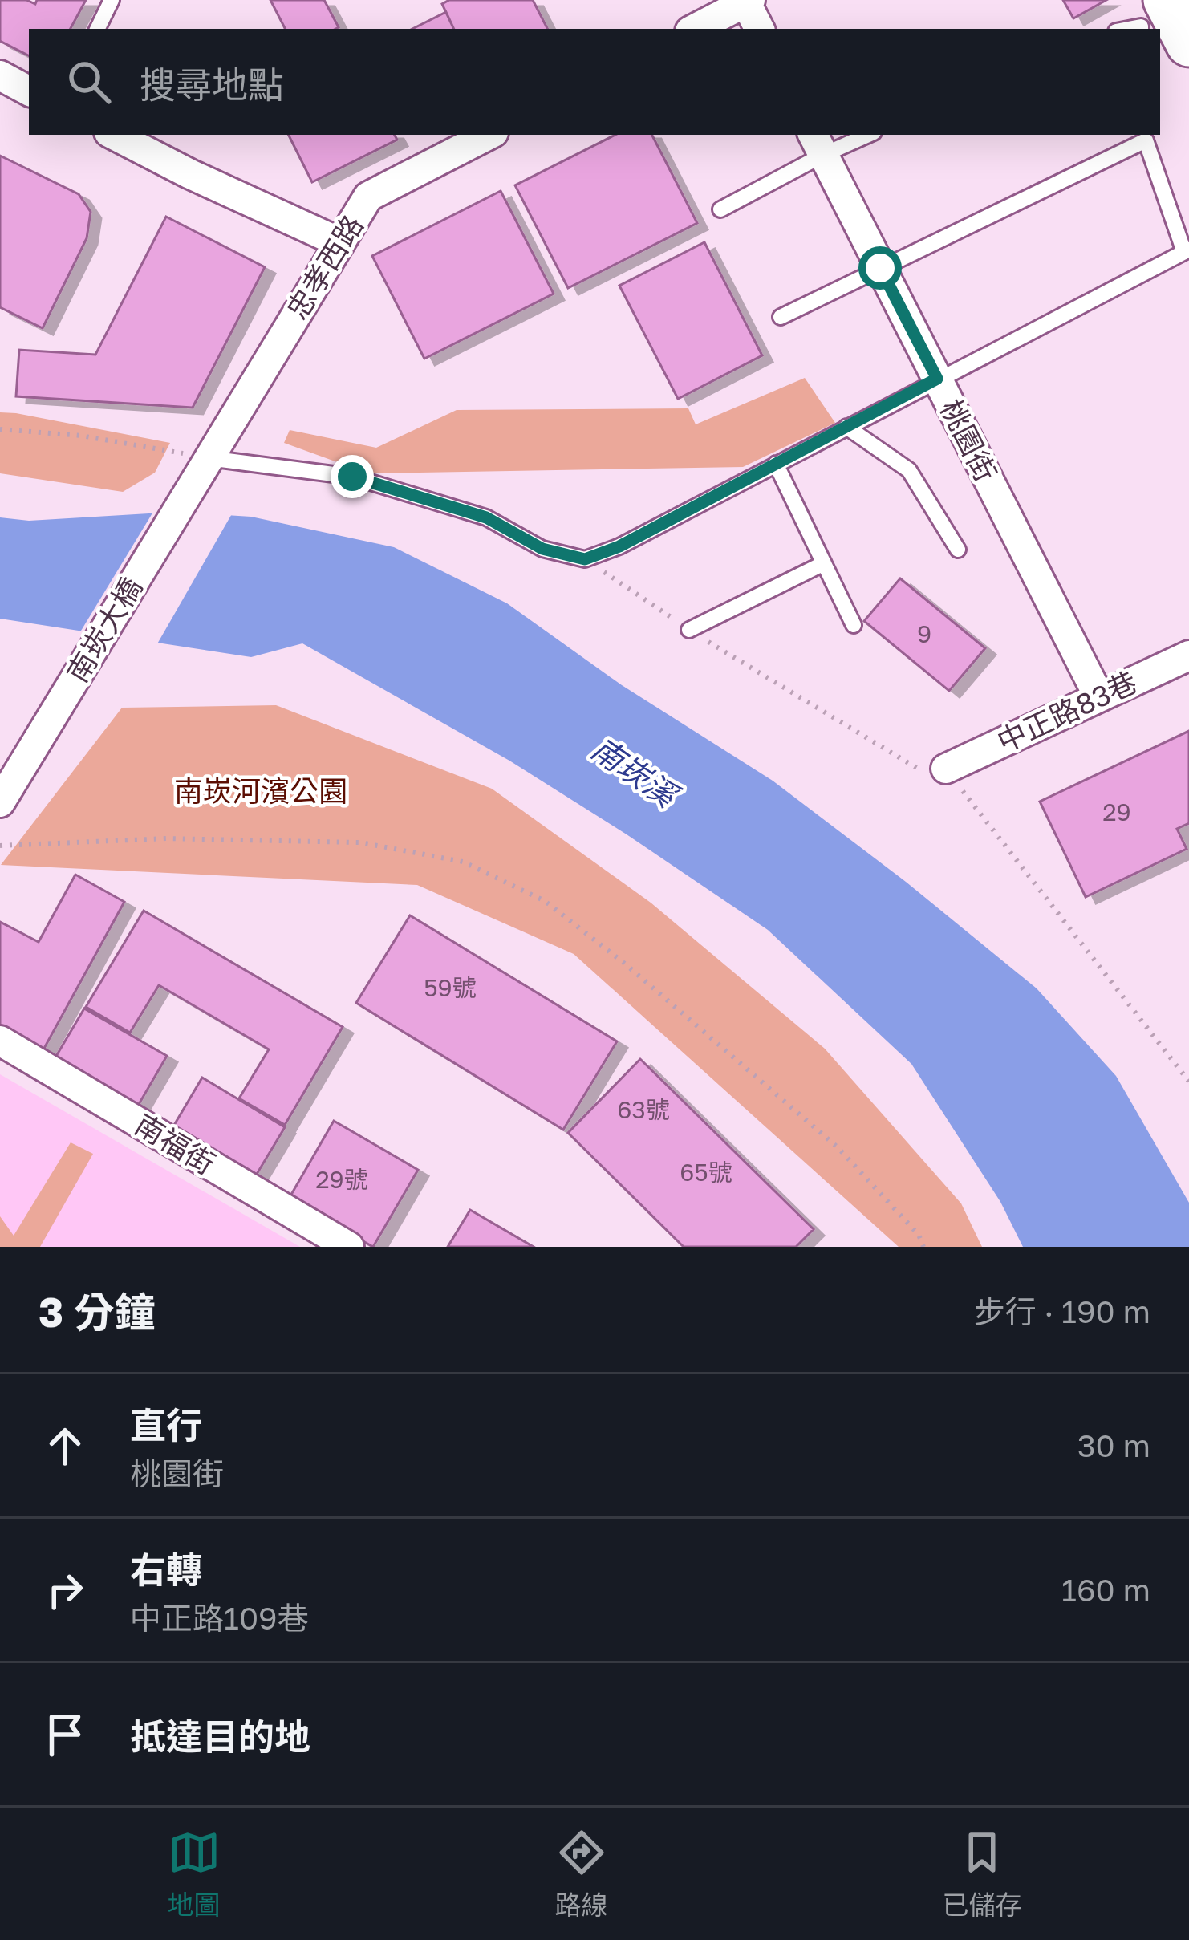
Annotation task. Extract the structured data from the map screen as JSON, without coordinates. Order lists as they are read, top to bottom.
{
  "streets": {
    "street": [
      "忠孝西路",
      "桃園街",
      "南崁大橋",
      "中正路83巷",
      "南福街"
    ]
  },
  "crossings": [
    ["忠孝西路", "南崁大橋"],
    ["桃園街", "中正路83巷"]
  ],
  "water": ["南崁溪"],
  "parks": ["南崁河濱公園"],
  "house_numbers": [
    "9",
    "29",
    "59號",
    "63號",
    "65號",
    "29號"
  ],
  "page": {
    "search": "搜尋地點",
    "heading": ["3 分鐘", "步行 · 190 m"],
    "list": [
      ["直行", "桃園街", "30 m"],
      ["右轉", "中正路109巷", "160 m"],
      "抵達目的地"
    ],
    "nav": ["地圖", "路線", "已儲存"]
  }
}
